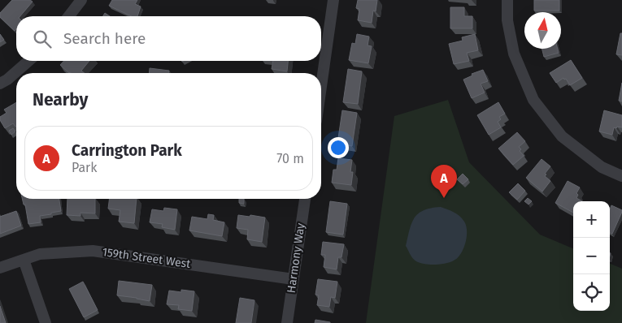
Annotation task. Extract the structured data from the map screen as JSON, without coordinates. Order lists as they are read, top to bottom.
{
  "streets": {
    "street": ["159th Street West", "Harmony Way"]
  },
  "crossings": [
    ["159th Street West", "Harmony Way"]
  ],
  "north": "top",
  "page": {
    "search": "Search here",
    "heading": "Nearby",
    "list": [
      {
        "mark": "A",
        "name": "Carrington Park",
        "note": "Park",
        "value": "70 m"
      }
    ],
    "pins": "A",
    "map_buttons": ["+", "−"]
  }
}
